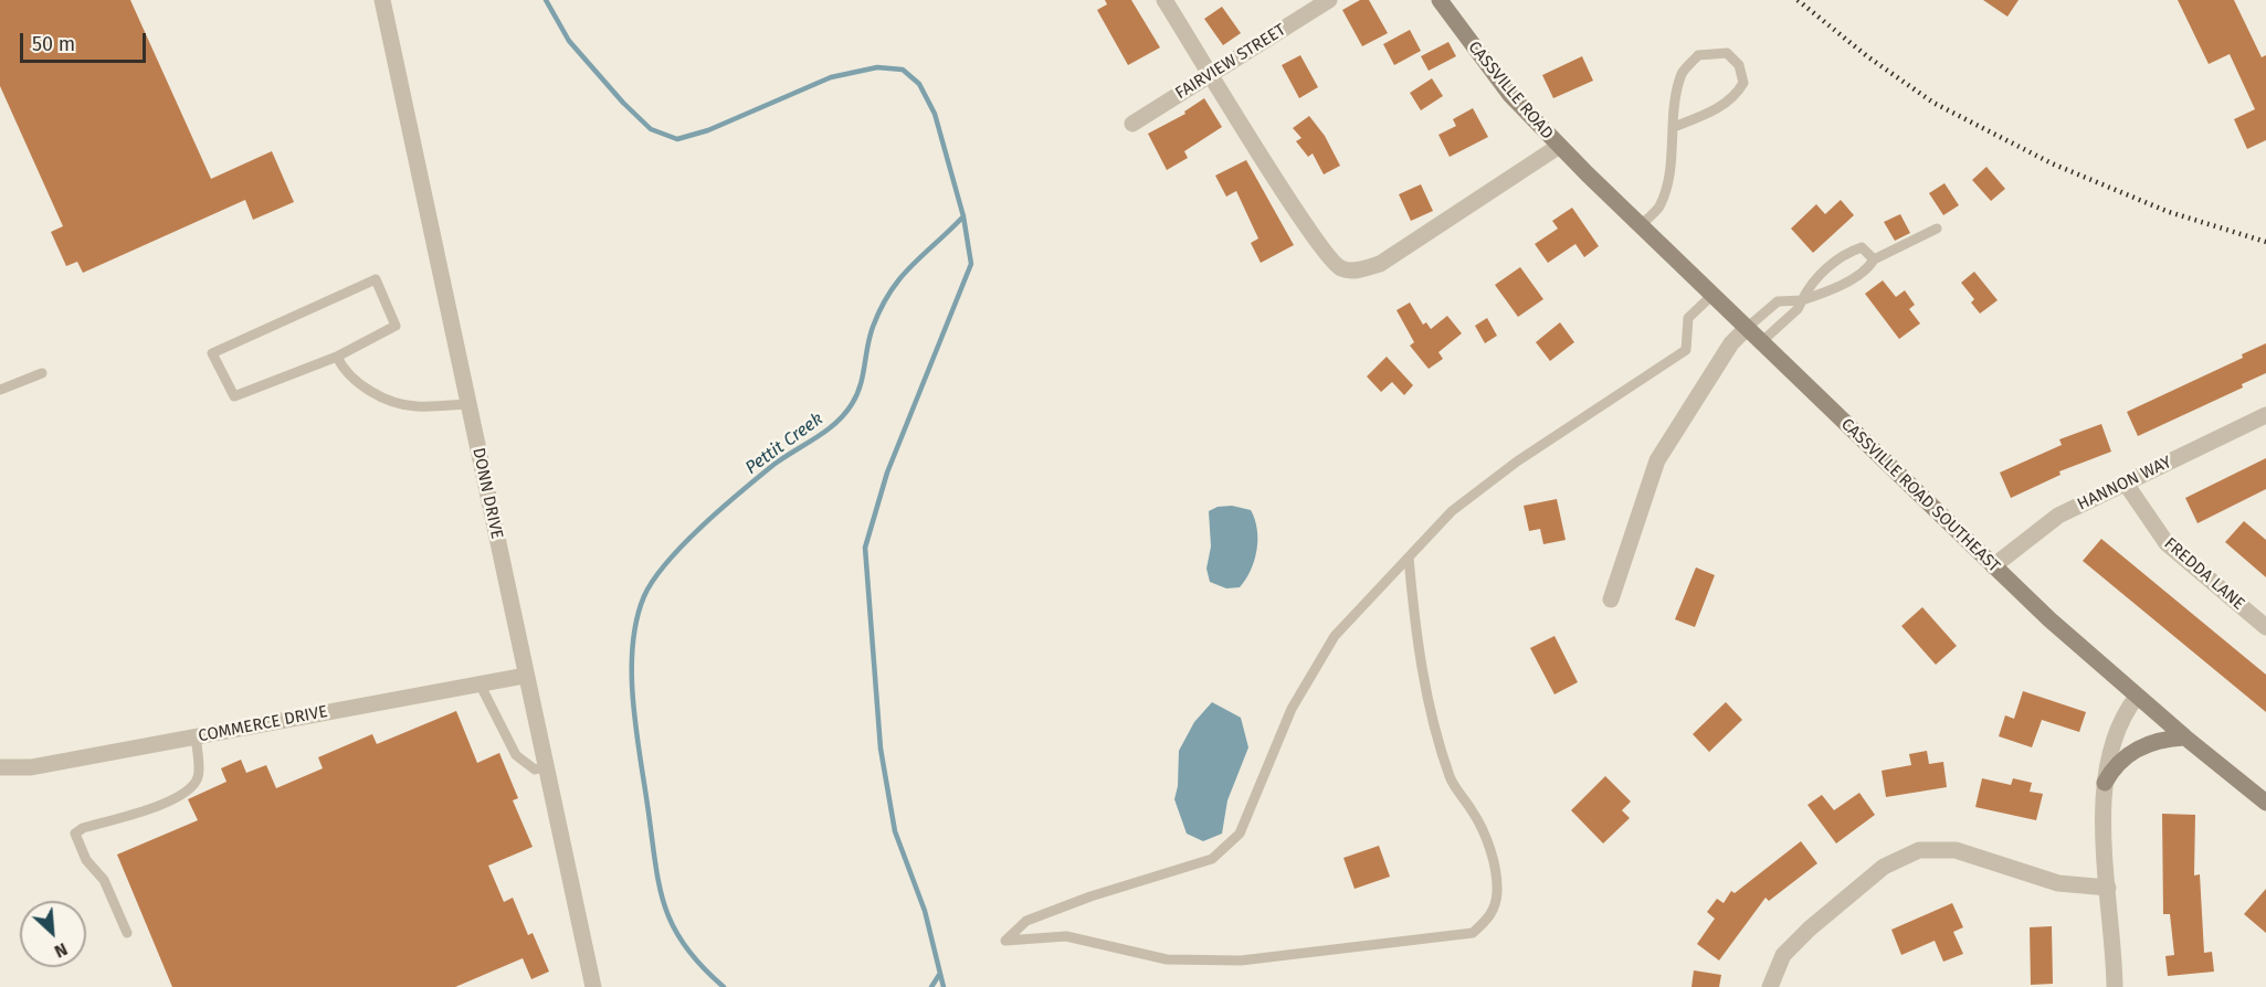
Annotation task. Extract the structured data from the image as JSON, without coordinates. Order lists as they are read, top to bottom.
{
  "streets": {
    "main road": ["CASSVILLE ROAD", "CASSVILLE ROAD SOUTHEAST"],
    "street": [
      "FAIRVIEW STREET",
      "HANNON WAY",
      "DONN DRIVE",
      "FREDDA LANE",
      "COMMERCE DRIVE"
    ]
  },
  "crossings": [
    ["CASSVILLE ROAD", "CASSVILLE ROAD SOUTHEAST"],
    ["HANNON WAY", "CASSVILLE ROAD SOUTHEAST"],
    ["HANNON WAY", "FREDDA LANE"],
    ["DONN DRIVE", "COMMERCE DRIVE"]
  ],
  "water": ["Pettit Creek"],
  "scale_bar": "50 m",
  "north": "bottom right"
}
